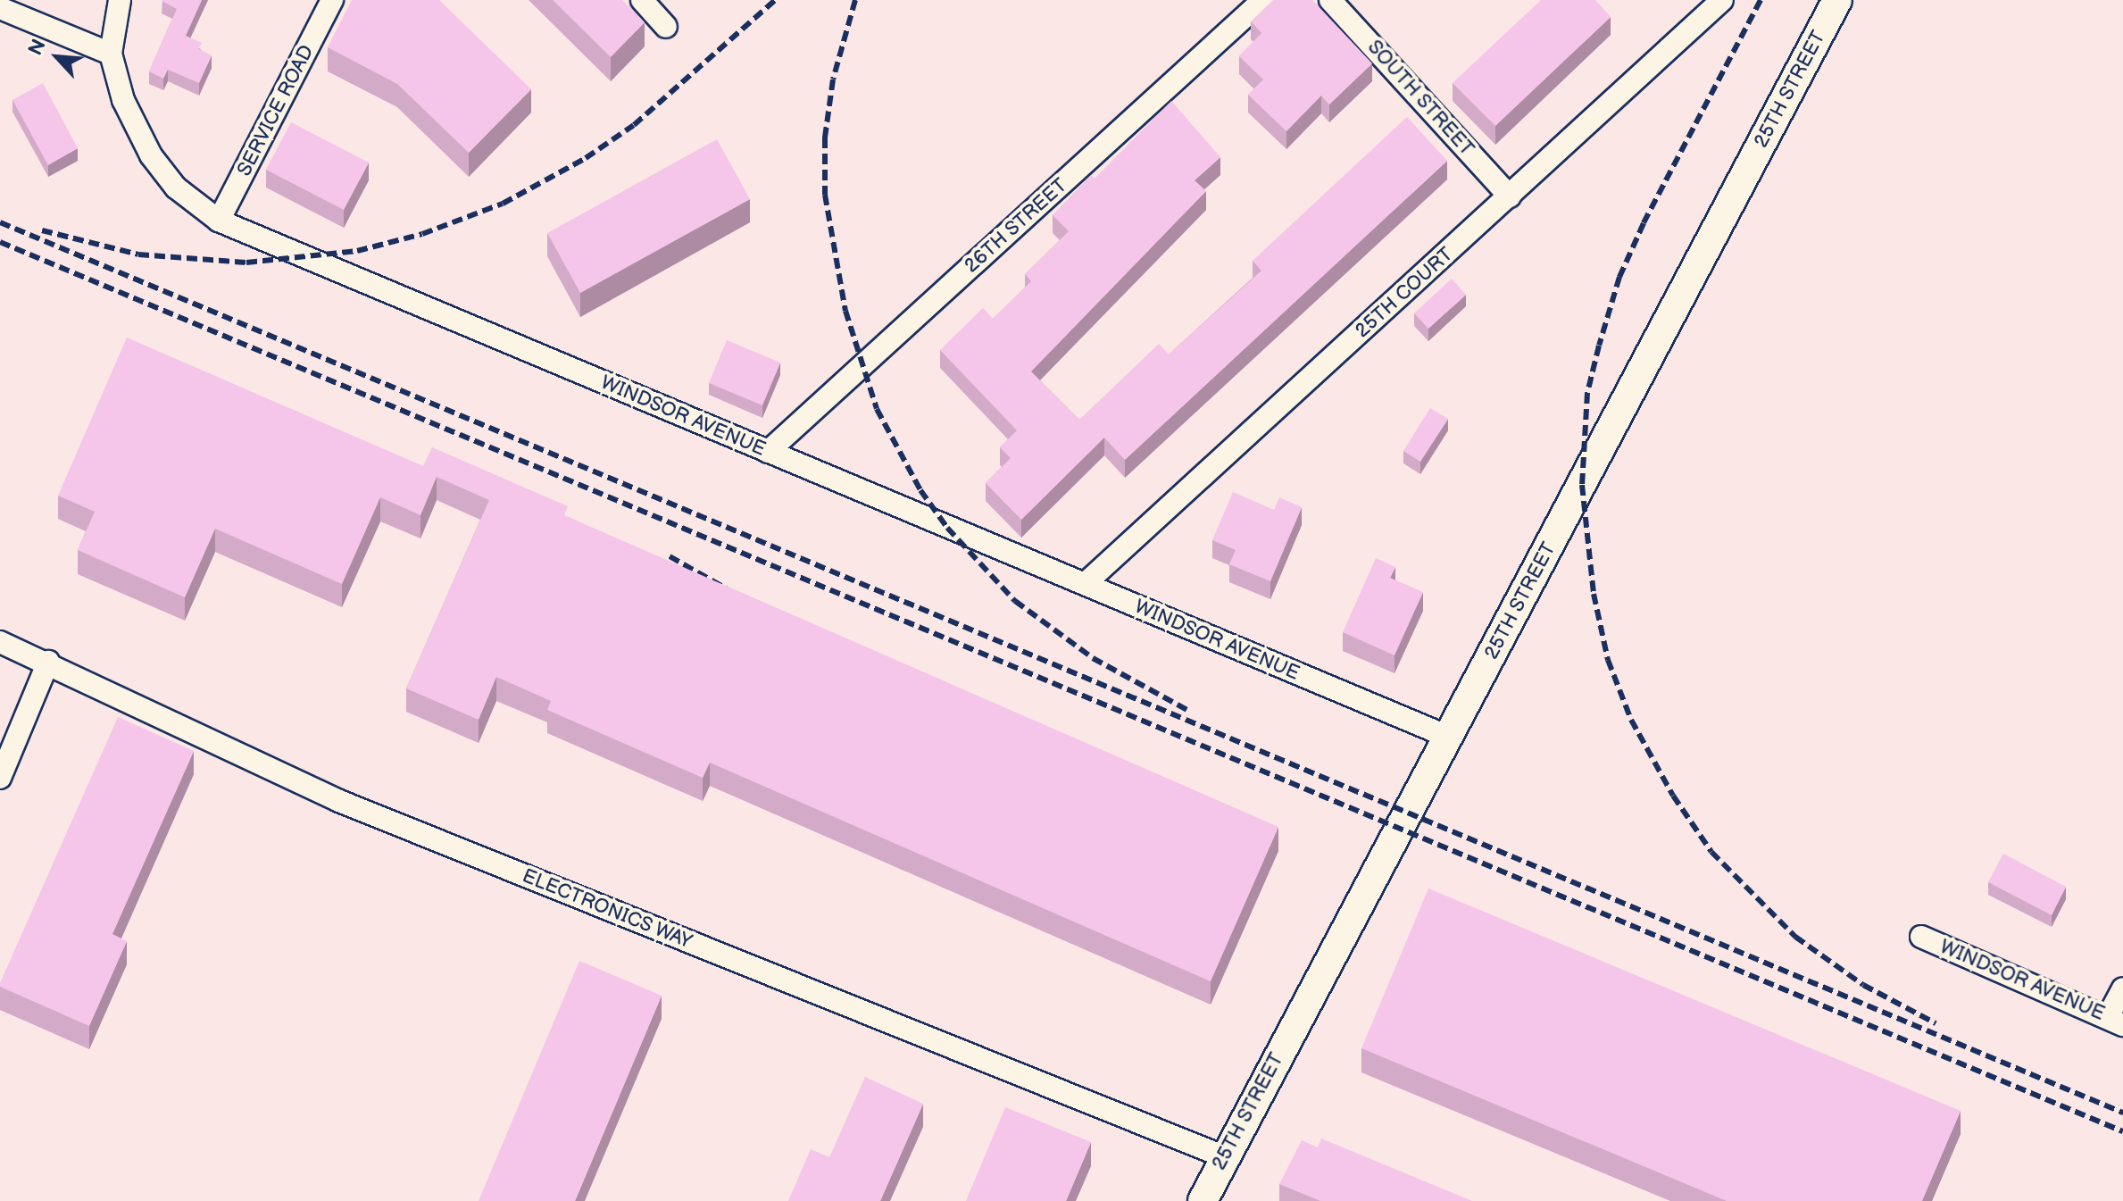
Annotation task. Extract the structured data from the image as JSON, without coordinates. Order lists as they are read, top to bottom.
{
  "streets": {
    "main road": ["25TH STREET"],
    "street": [
      "SOUTH STREET",
      "SERVICE ROAD",
      "26TH STREET",
      "25TH COURT",
      "WINDSOR AVENUE",
      "ELECTRONICS WAY"
    ]
  },
  "crossings": [
    ["25TH STREET", "WINDSOR AVENUE"],
    ["25TH STREET", "ELECTRONICS WAY"],
    ["SOUTH STREET", "25TH COURT"],
    ["SERVICE ROAD", "WINDSOR AVENUE"],
    ["26TH STREET", "WINDSOR AVENUE"],
    ["25TH COURT", "WINDSOR AVENUE"]
  ],
  "north": "top left"
}
